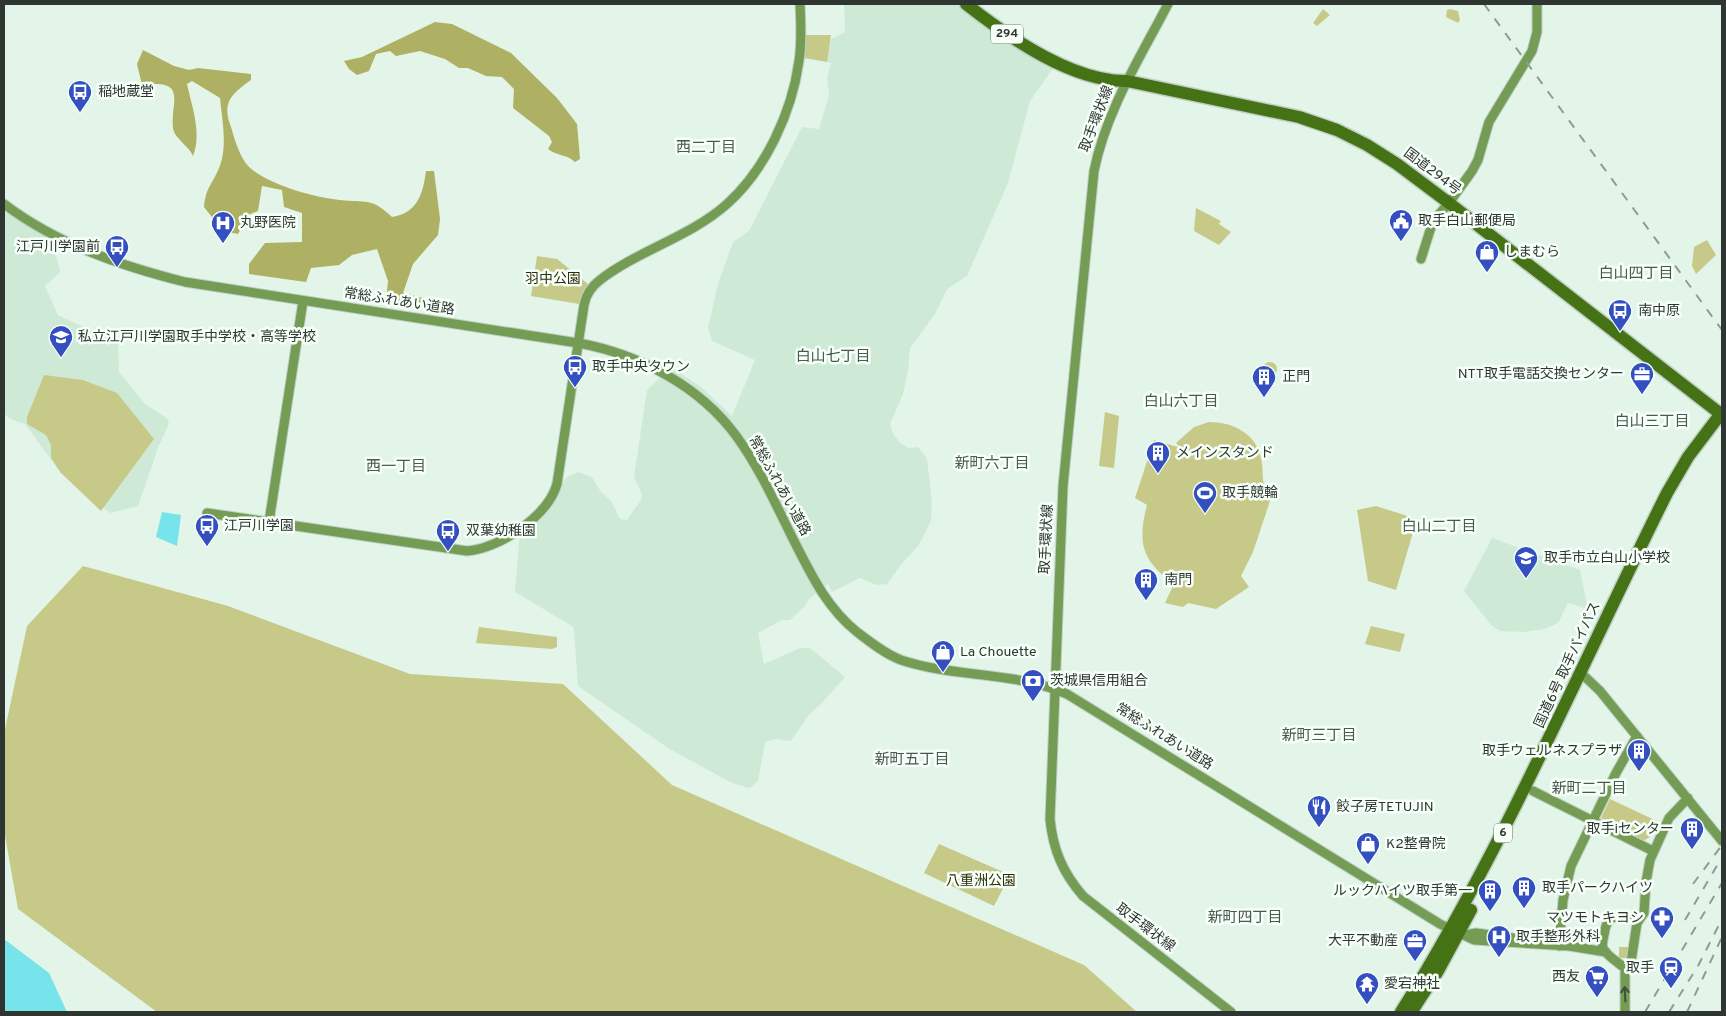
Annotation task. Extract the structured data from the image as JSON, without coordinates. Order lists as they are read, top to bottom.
{
  "streets": {
    "highway": [
      "294",
      "国道294号",
      "国道6号 取手バイパス",
      "6"
    ],
    "street": ["取手環状線", "常総ふれあい道路"]
  },
  "crossings": [
    ["取手環状線", "国道294号"],
    ["取手環状線", "常総ふれあい道路"],
    ["国道294号", "国道6号 取手バイパス"],
    ["常総ふれあい道路", "国道6号 取手バイパス"]
  ],
  "districts": [
    "西二丁目",
    "白山四丁目",
    "白山七丁目",
    "白山六丁目",
    "白山三丁目",
    "新町六丁目",
    "西一丁目",
    "白山二丁目",
    "新町三丁目",
    "新町五丁目",
    "新町二丁目",
    "新町四丁目"
  ],
  "parks": ["羽中公園", "八重洲公園"],
  "places": {
    "bus stop": [
      "稲地蔵堂",
      "江戸川学園前",
      "南中原",
      "取手中央タウン",
      "江戸川学園",
      "双葉幼稚園"
    ],
    "public building": ["取手白山郵便局"],
    "hospital": ["丸野医院", "取手整形外科"],
    "shop": ["しまむら", "La Chouette", "K2整骨院"],
    "school or university": ["私立江戸川学園取手中学校・高等学校", "取手市立白山小学校"],
    "office": ["NTT取手電話交換センター", "大平不動産"],
    "building": [
      "正門",
      "メインスタンド",
      "南門",
      "取手ウェルネスプラザ",
      "取手iセンター",
      "取手パークハイツ",
      "ルックハイツ取手第一"
    ],
    "sports": ["取手競輪"],
    "bank": ["茨城県信用組合"],
    "restaurant": ["餃子房TETUJIN"],
    "pharmacy": ["マツモトキヨシ"],
    "station": ["取手"],
    "supermarket": ["西友"],
    "temple": ["愛宕神社"]
  }
}
